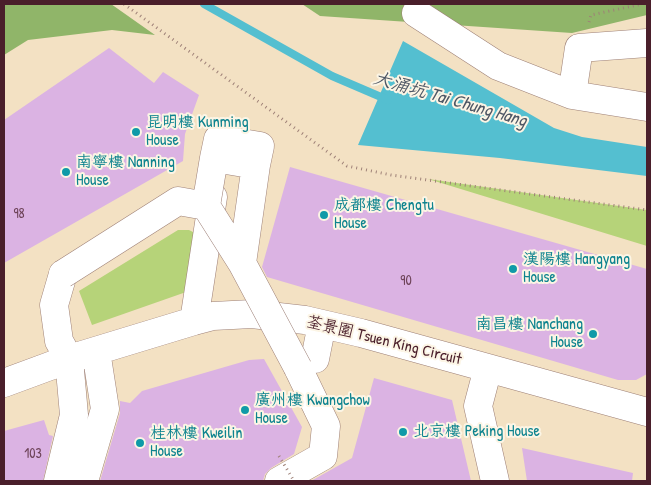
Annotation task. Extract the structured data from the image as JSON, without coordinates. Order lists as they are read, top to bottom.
{
  "streets": {
    "street": ["荃景圍 Tsuen King Circuit"]
  },
  "water": ["大涌坑 Tai Chung Hang"],
  "places": [
    "昆明樓 Kunming House",
    "南寧樓 Nanning House",
    "成都樓 Chengtu House",
    "漢陽樓 Hangyang House",
    "南昌樓 Nanchang House",
    "廣州樓 Kwangchow House",
    "北京樓 Peking House",
    "桂林樓 Kweilin House"
  ],
  "house_numbers": ["98", "90", "103"]
}
